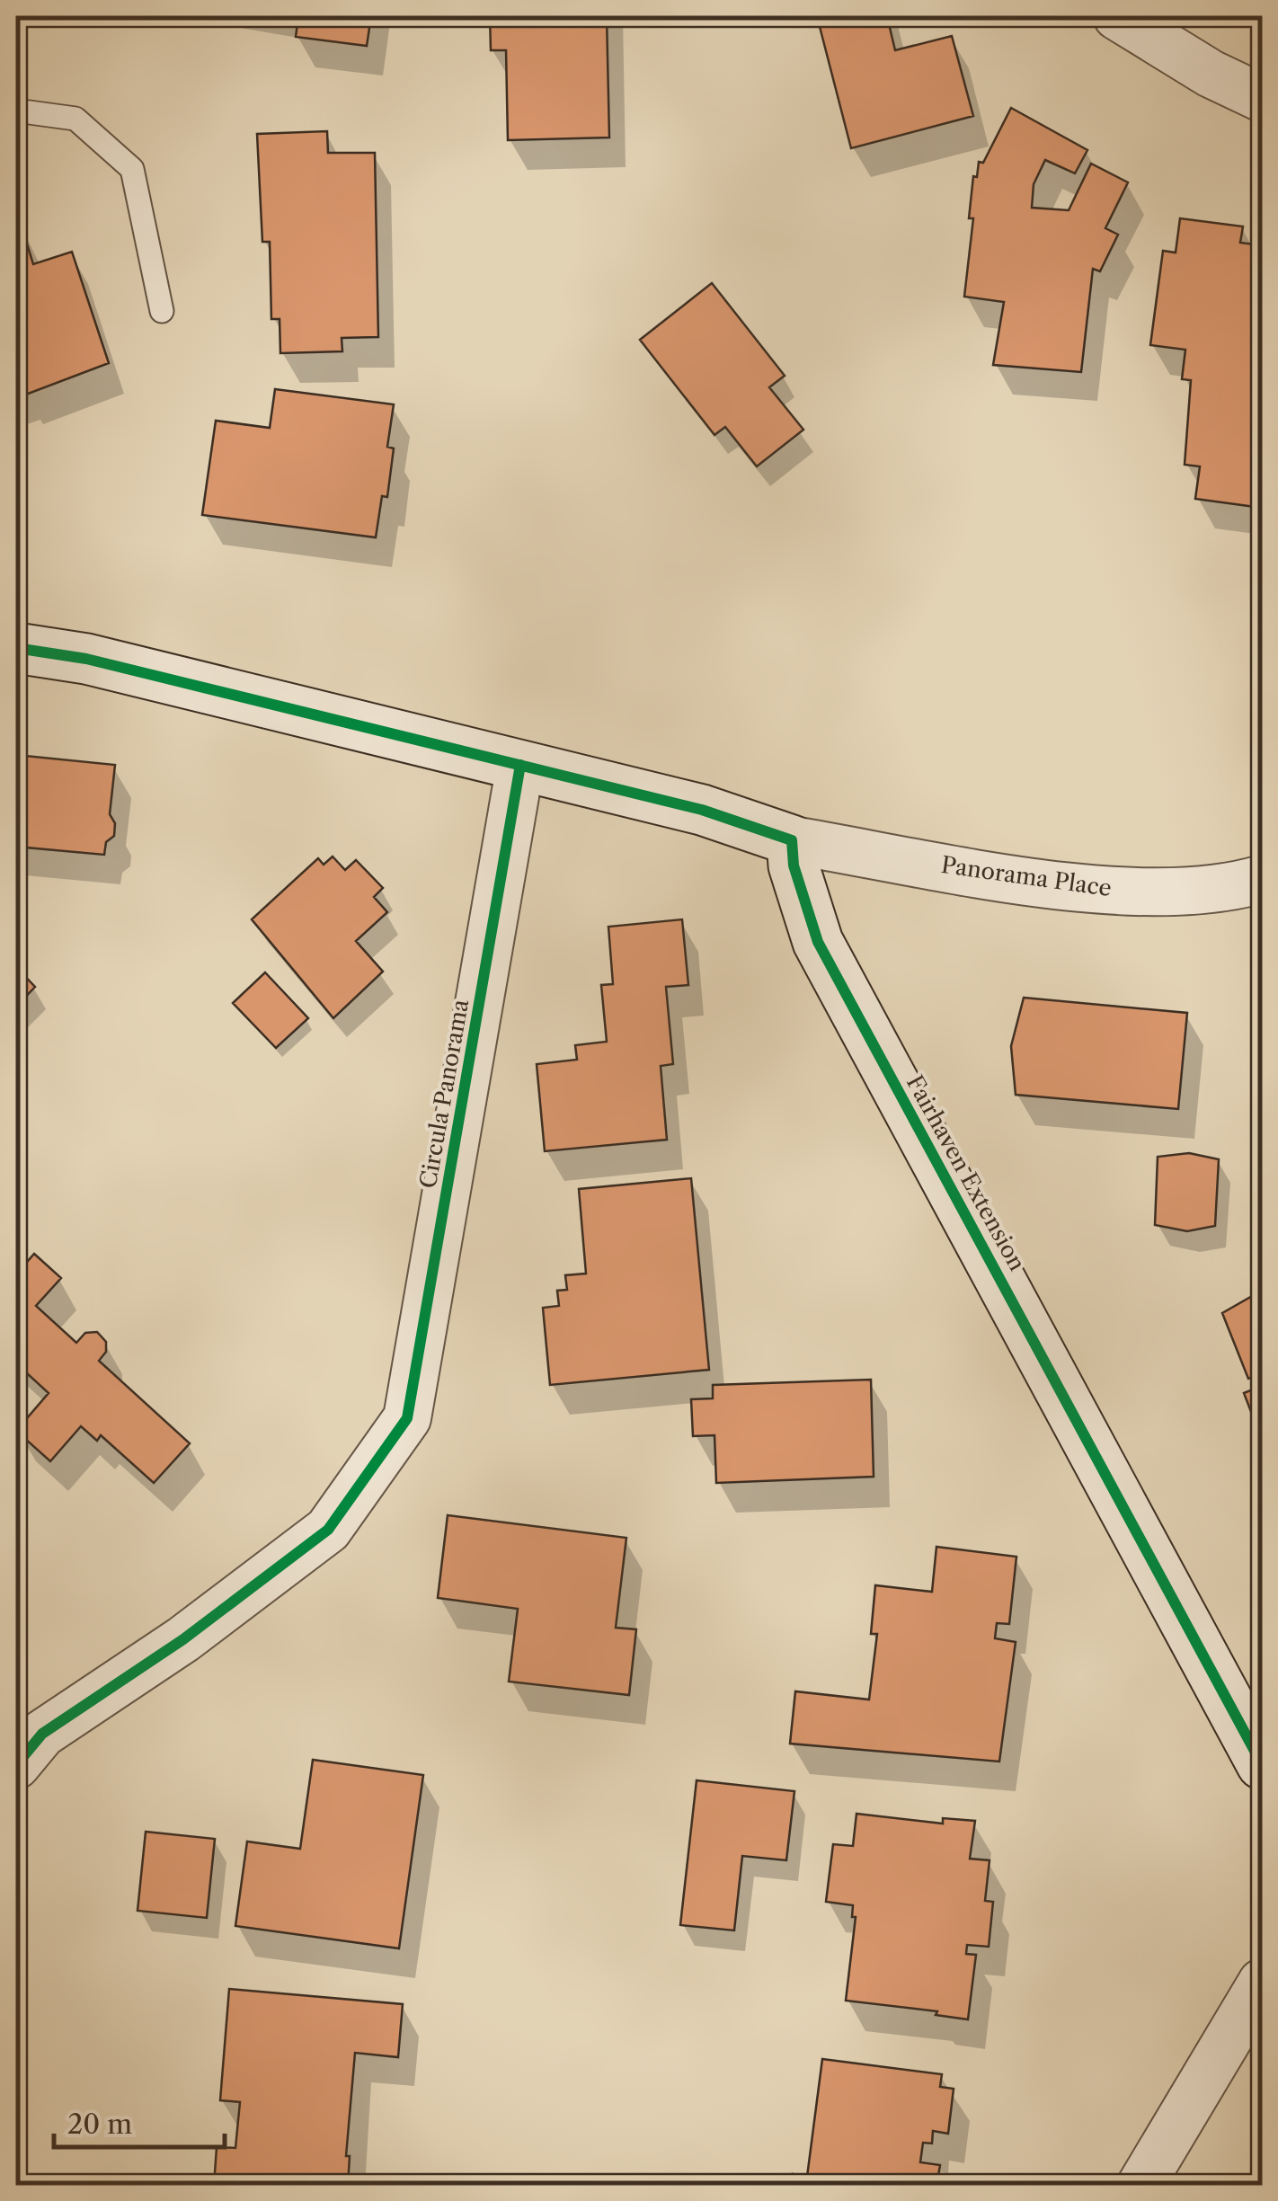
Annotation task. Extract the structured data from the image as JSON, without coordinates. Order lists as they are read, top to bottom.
{
  "streets": {
    "street": ["Panorama Place", "Circula Panorama", "Fairhaven Extension"]
  },
  "crossings": [
    ["Panorama Place", "Fairhaven Extension"]
  ],
  "scale_bar": "20 m"
}
